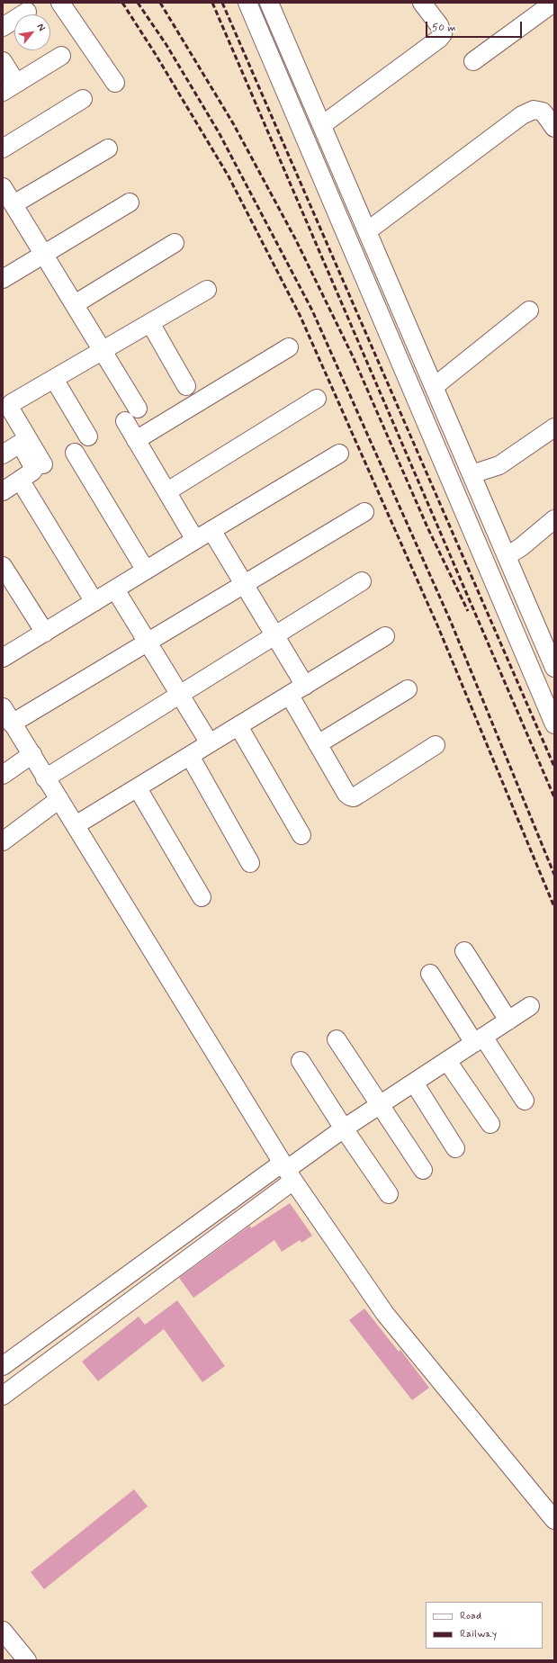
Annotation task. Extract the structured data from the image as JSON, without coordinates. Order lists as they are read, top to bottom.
{
  "legend": ["Road", "Railway"],
  "scale_bar": "50 m",
  "north": "top right"
}
